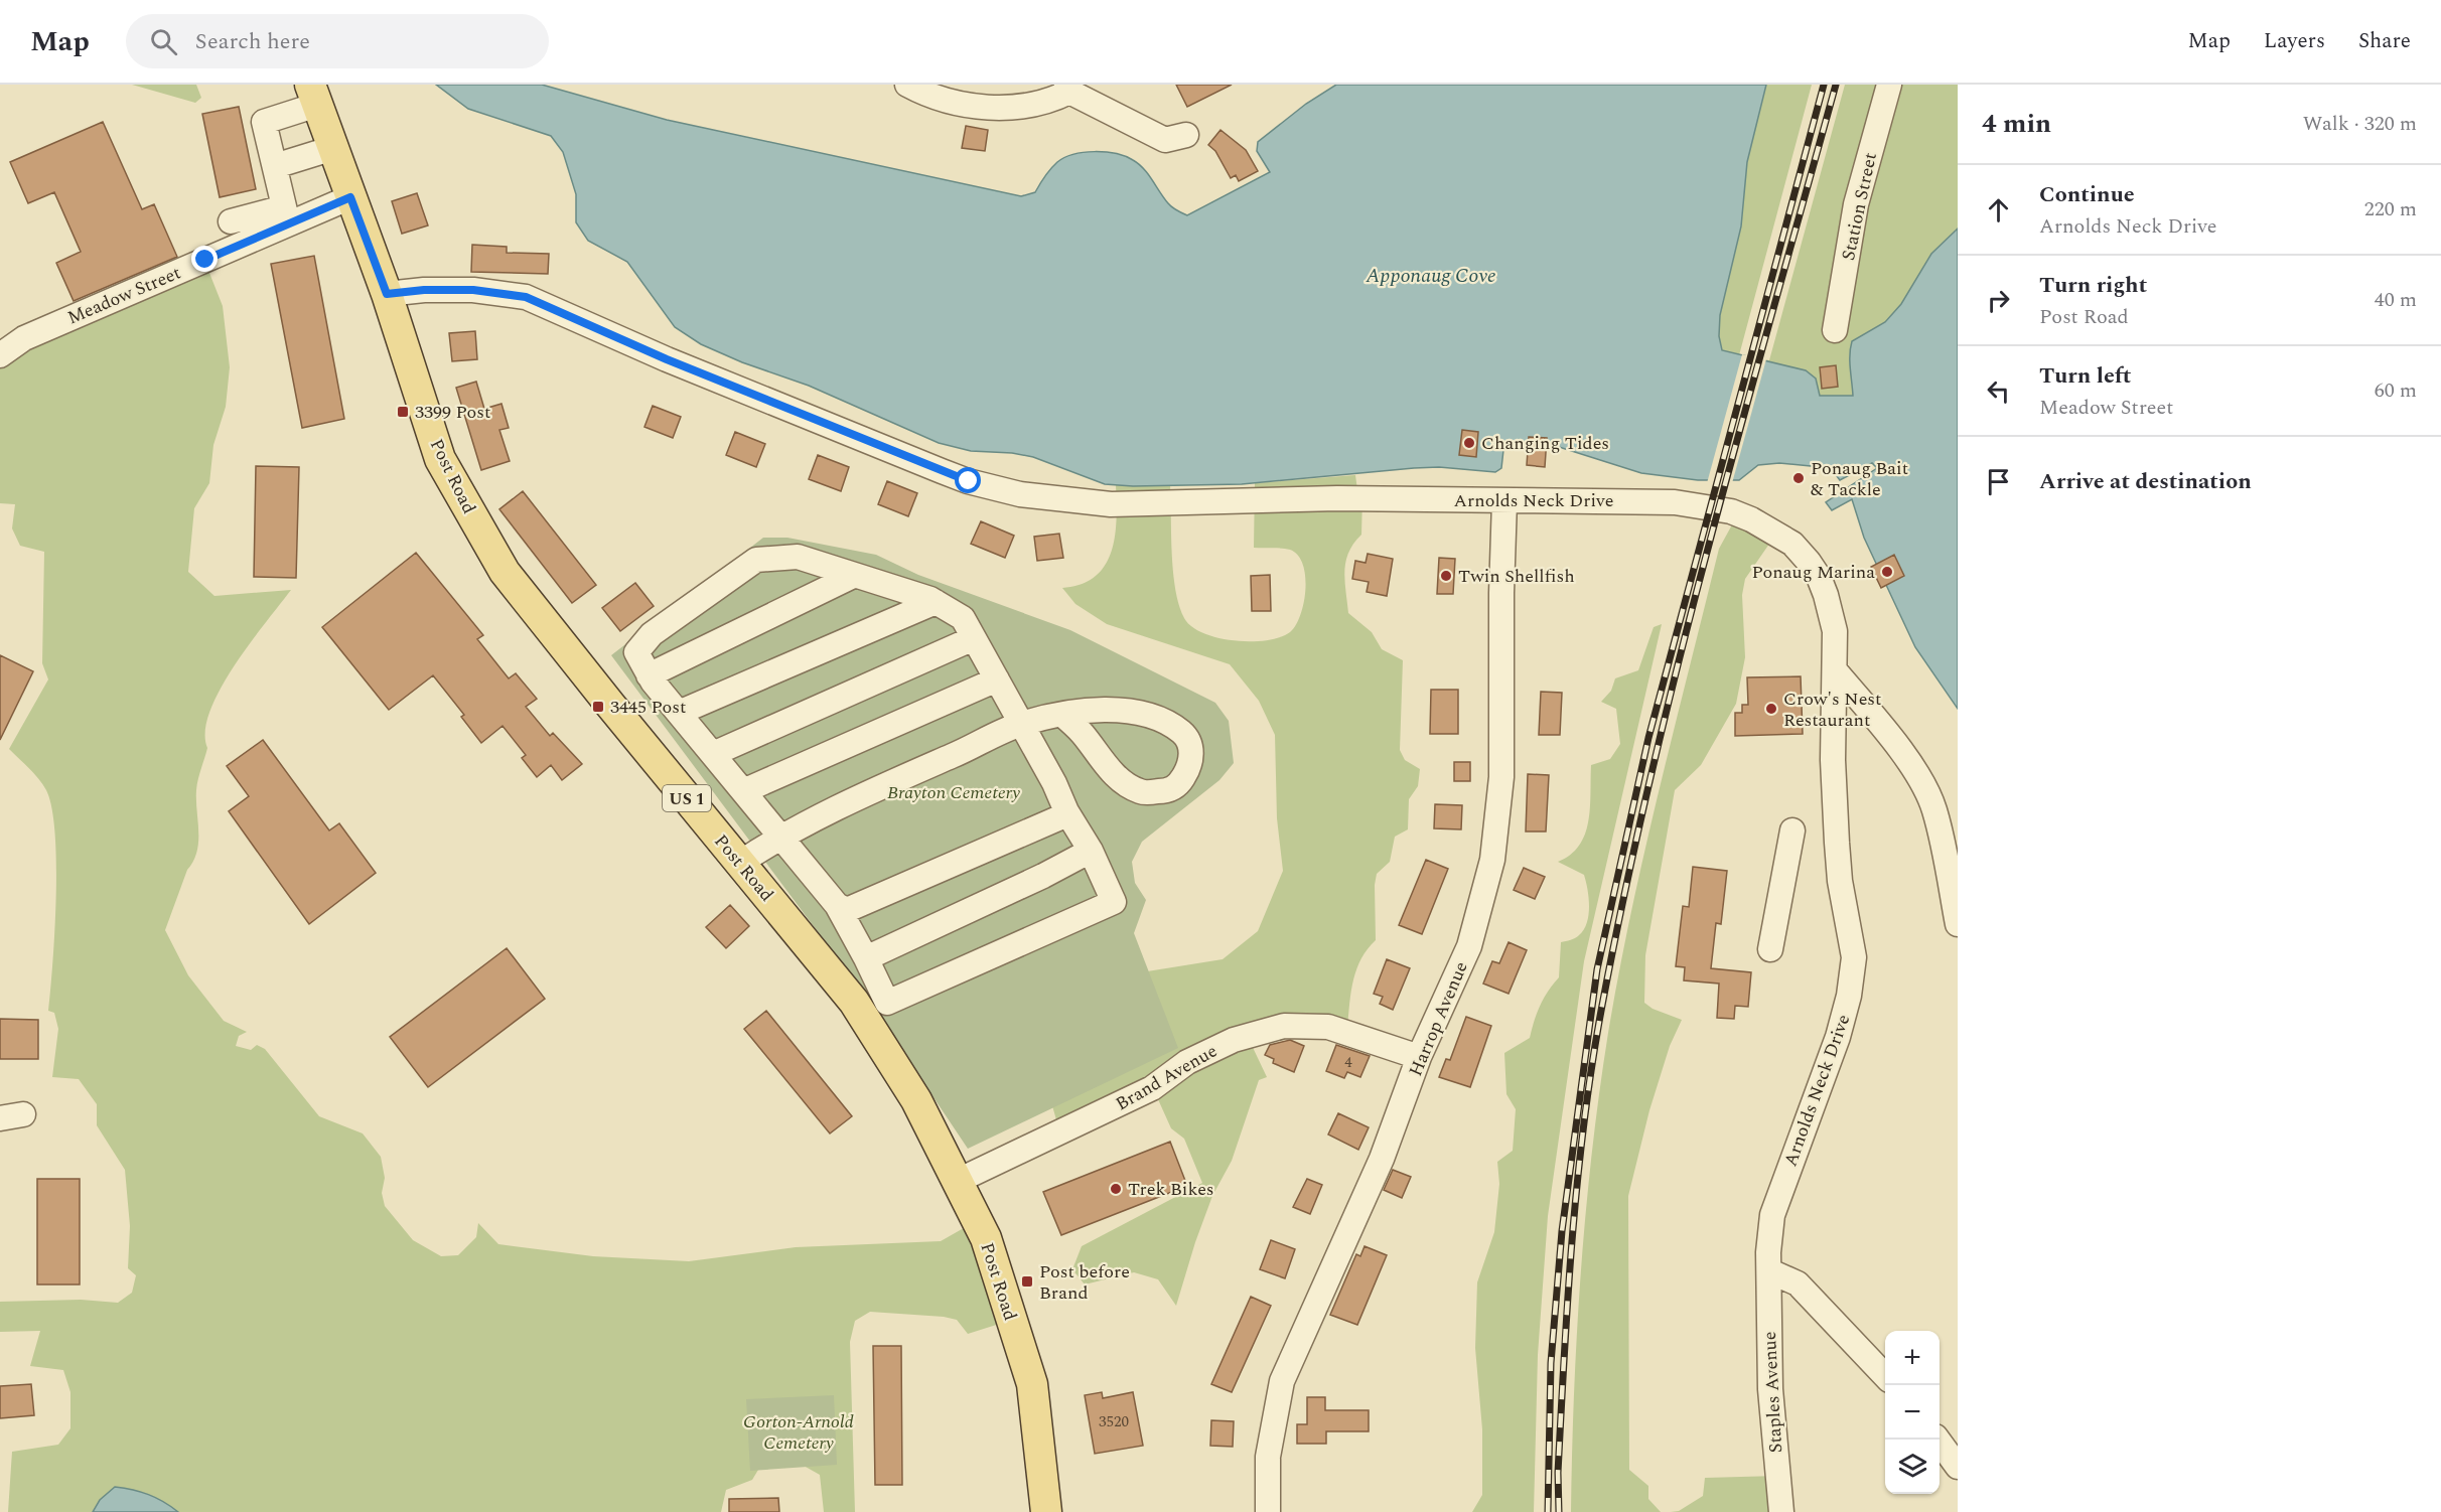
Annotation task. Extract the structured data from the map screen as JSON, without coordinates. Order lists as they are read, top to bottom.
{
  "streets": {
    "main road": ["Post Road", "US 1"],
    "street": [
      "Station Street",
      "Meadow Street",
      "Arnolds Neck Drive",
      "Harrop Avenue",
      "Brand Avenue",
      "Staples Avenue"
    ]
  },
  "crossings": [
    ["Meadow Street", "Post Road"],
    ["Post Road", "Arnolds Neck Drive"],
    ["Post Road", "Brand Avenue"],
    ["Arnolds Neck Drive", "Harrop Avenue"],
    ["Arnolds Neck Drive", "Staples Avenue"],
    ["Harrop Avenue", "Brand Avenue"]
  ],
  "water": ["Apponaug Cove"],
  "parks": ["Brayton Cemetery", "Gorton-Arnold Cemetery"],
  "places": {
    "transit": ["3399 Post", "3445 Post", "Post before Brand"],
    "other": [
      "Changing Tides",
      "Ponaug Bait & Tackle",
      "Ponaug Marina",
      "Twin Shellfish",
      "Crow's Nest Restaurant",
      "Trek Bikes"
    ]
  },
  "house_numbers": ["4", "3520"],
  "page": {
    "header": "Map",
    "search": "Search here",
    "nav": ["Map", "Layers", "Share"],
    "heading": ["4 min", "Walk · 320 m"],
    "list": [
      ["Continue", "Arnolds Neck Drive", "220 m"],
      ["Turn right", "Post Road", "40 m"],
      ["Turn left", "Meadow Street", "60 m"],
      "Arrive at destination"
    ],
    "map_buttons": ["+", "−"]
  }
}
